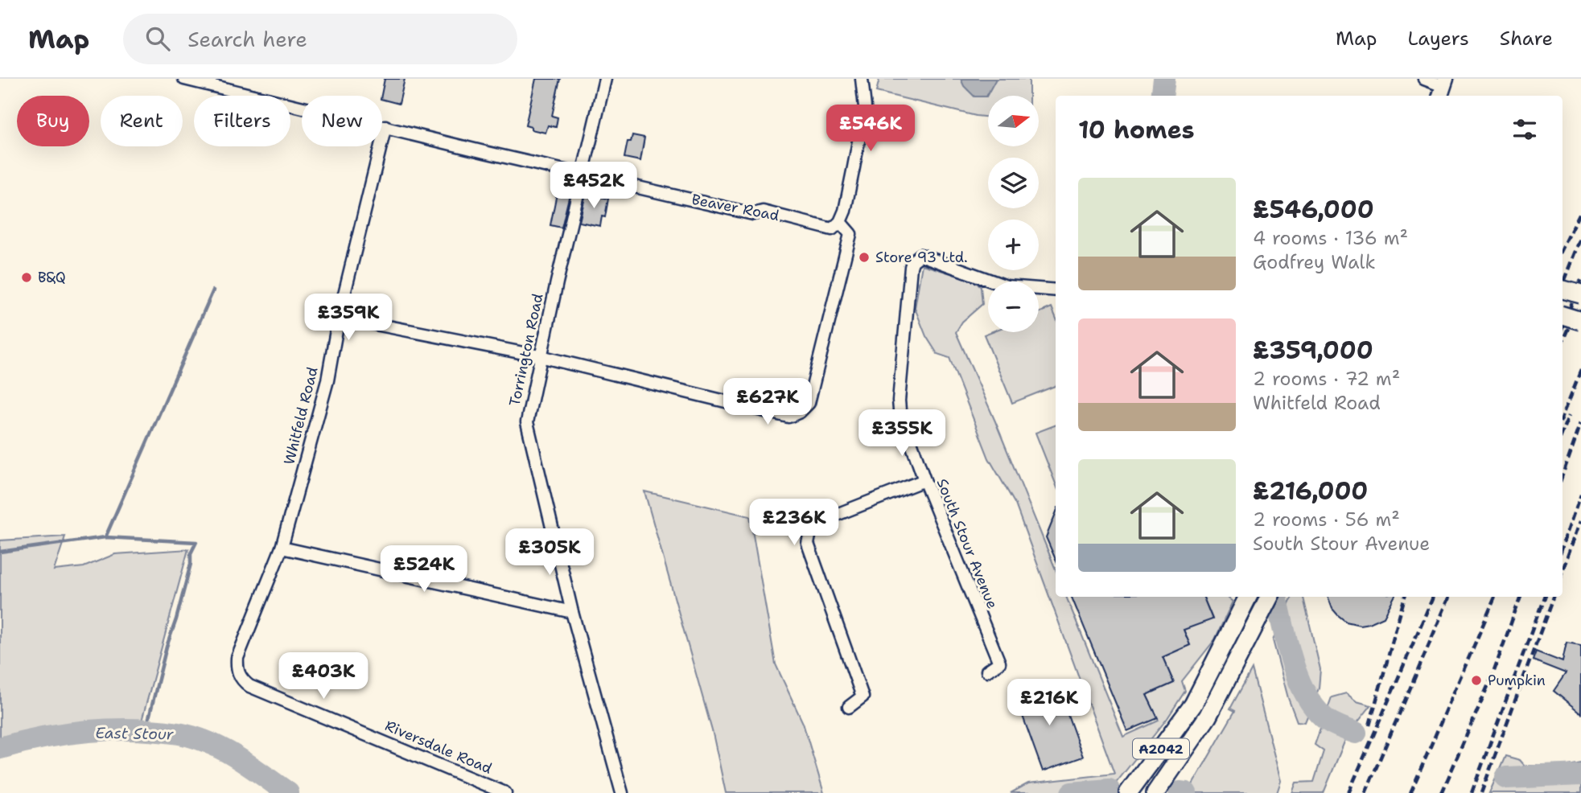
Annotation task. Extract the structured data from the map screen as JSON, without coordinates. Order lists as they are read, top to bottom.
{
  "streets": {
    "main road": ["A2042"],
    "street": [
      "Beaver Road",
      "Torrington Road",
      "Whitfeld Road",
      "South Stour Avenue",
      "Riversdale Road"
    ]
  },
  "crossings": [
    ["Beaver Road", "Torrington Road"],
    ["Beaver Road", "Whitfeld Road"],
    ["Whitfeld Road", "Riversdale Road"]
  ],
  "water": ["East Stour"],
  "places": ["Store 93 Ltd.", "B&Q", "Pumpkin"],
  "north": "right",
  "page": {
    "header": "Map",
    "search": "Search here",
    "nav": ["Map", "Layers", "Share"],
    "map_buttons": ["+", "−"],
    "chip": [
      "Buy",
      "Rent",
      "Filters",
      "New"
    ],
    "heading": "10 homes",
    "price": [
      "£546K",
      "£452K",
      "£359K",
      "£627K",
      "£355K",
      "£236K",
      "£305K",
      "£524K",
      "£403K",
      "£216K"
    ],
    "list": [
      {
        "name": "£546,000",
        "note": "4 rooms · 136 m² · Godfrey Walk"
      },
      {
        "name": "£359,000",
        "note": "2 rooms · 72 m² · Whitfeld Road"
      },
      {
        "name": "£216,000",
        "note": "2 rooms · 56 m² · South Stour Avenue"
      }
    ]
  }
}
